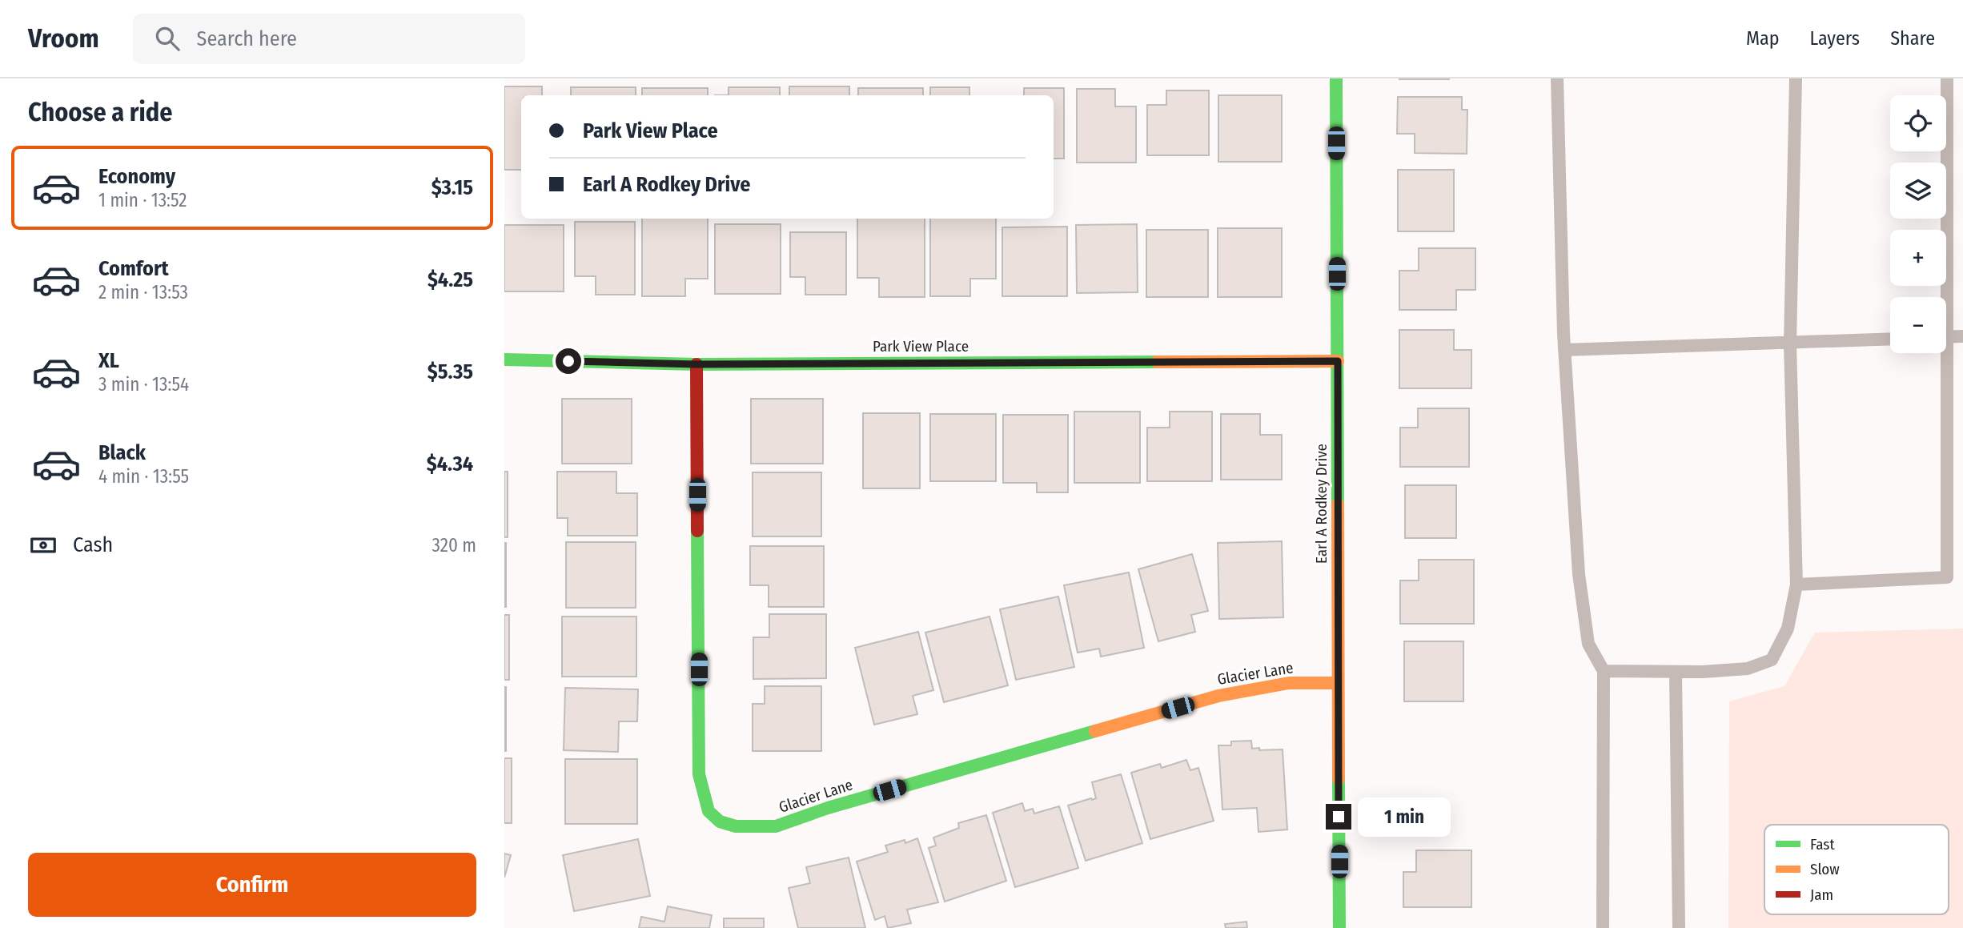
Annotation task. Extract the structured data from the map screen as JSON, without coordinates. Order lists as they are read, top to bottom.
{
  "streets": {
    "street": ["Park View Place", "Earl A Rodkey Drive", "Glacier Lane"]
  },
  "crossings": [
    ["Park View Place", "Earl A Rodkey Drive"],
    ["Park View Place", "Glacier Lane"],
    ["Earl A Rodkey Drive", "Glacier Lane"]
  ],
  "legend": ["Fast", "Slow", "Jam"],
  "page": {
    "header": "Vroom",
    "search": "Search here",
    "nav": ["Map", "Layers", "Share"],
    "heading": "Choose a ride",
    "map_buttons": ["+", "−"],
    "banner": ["Park View Place", "Earl A Rodkey Drive"],
    "list": [
      {
        "name": "Economy",
        "note": "1 min · 13:52",
        "value": "$3.15"
      },
      {
        "name": "Comfort",
        "note": "2 min · 13:53",
        "value": "$4.25"
      },
      {
        "name": "XL",
        "note": "3 min · 13:54",
        "value": "$5.35"
      },
      {
        "name": "Black",
        "note": "4 min · 13:55",
        "value": "$4.34"
      }
    ],
    "pay": ["Cash", "320 m"],
    "bubble": "1 min",
    "buttons": "Confirm"
  }
}
